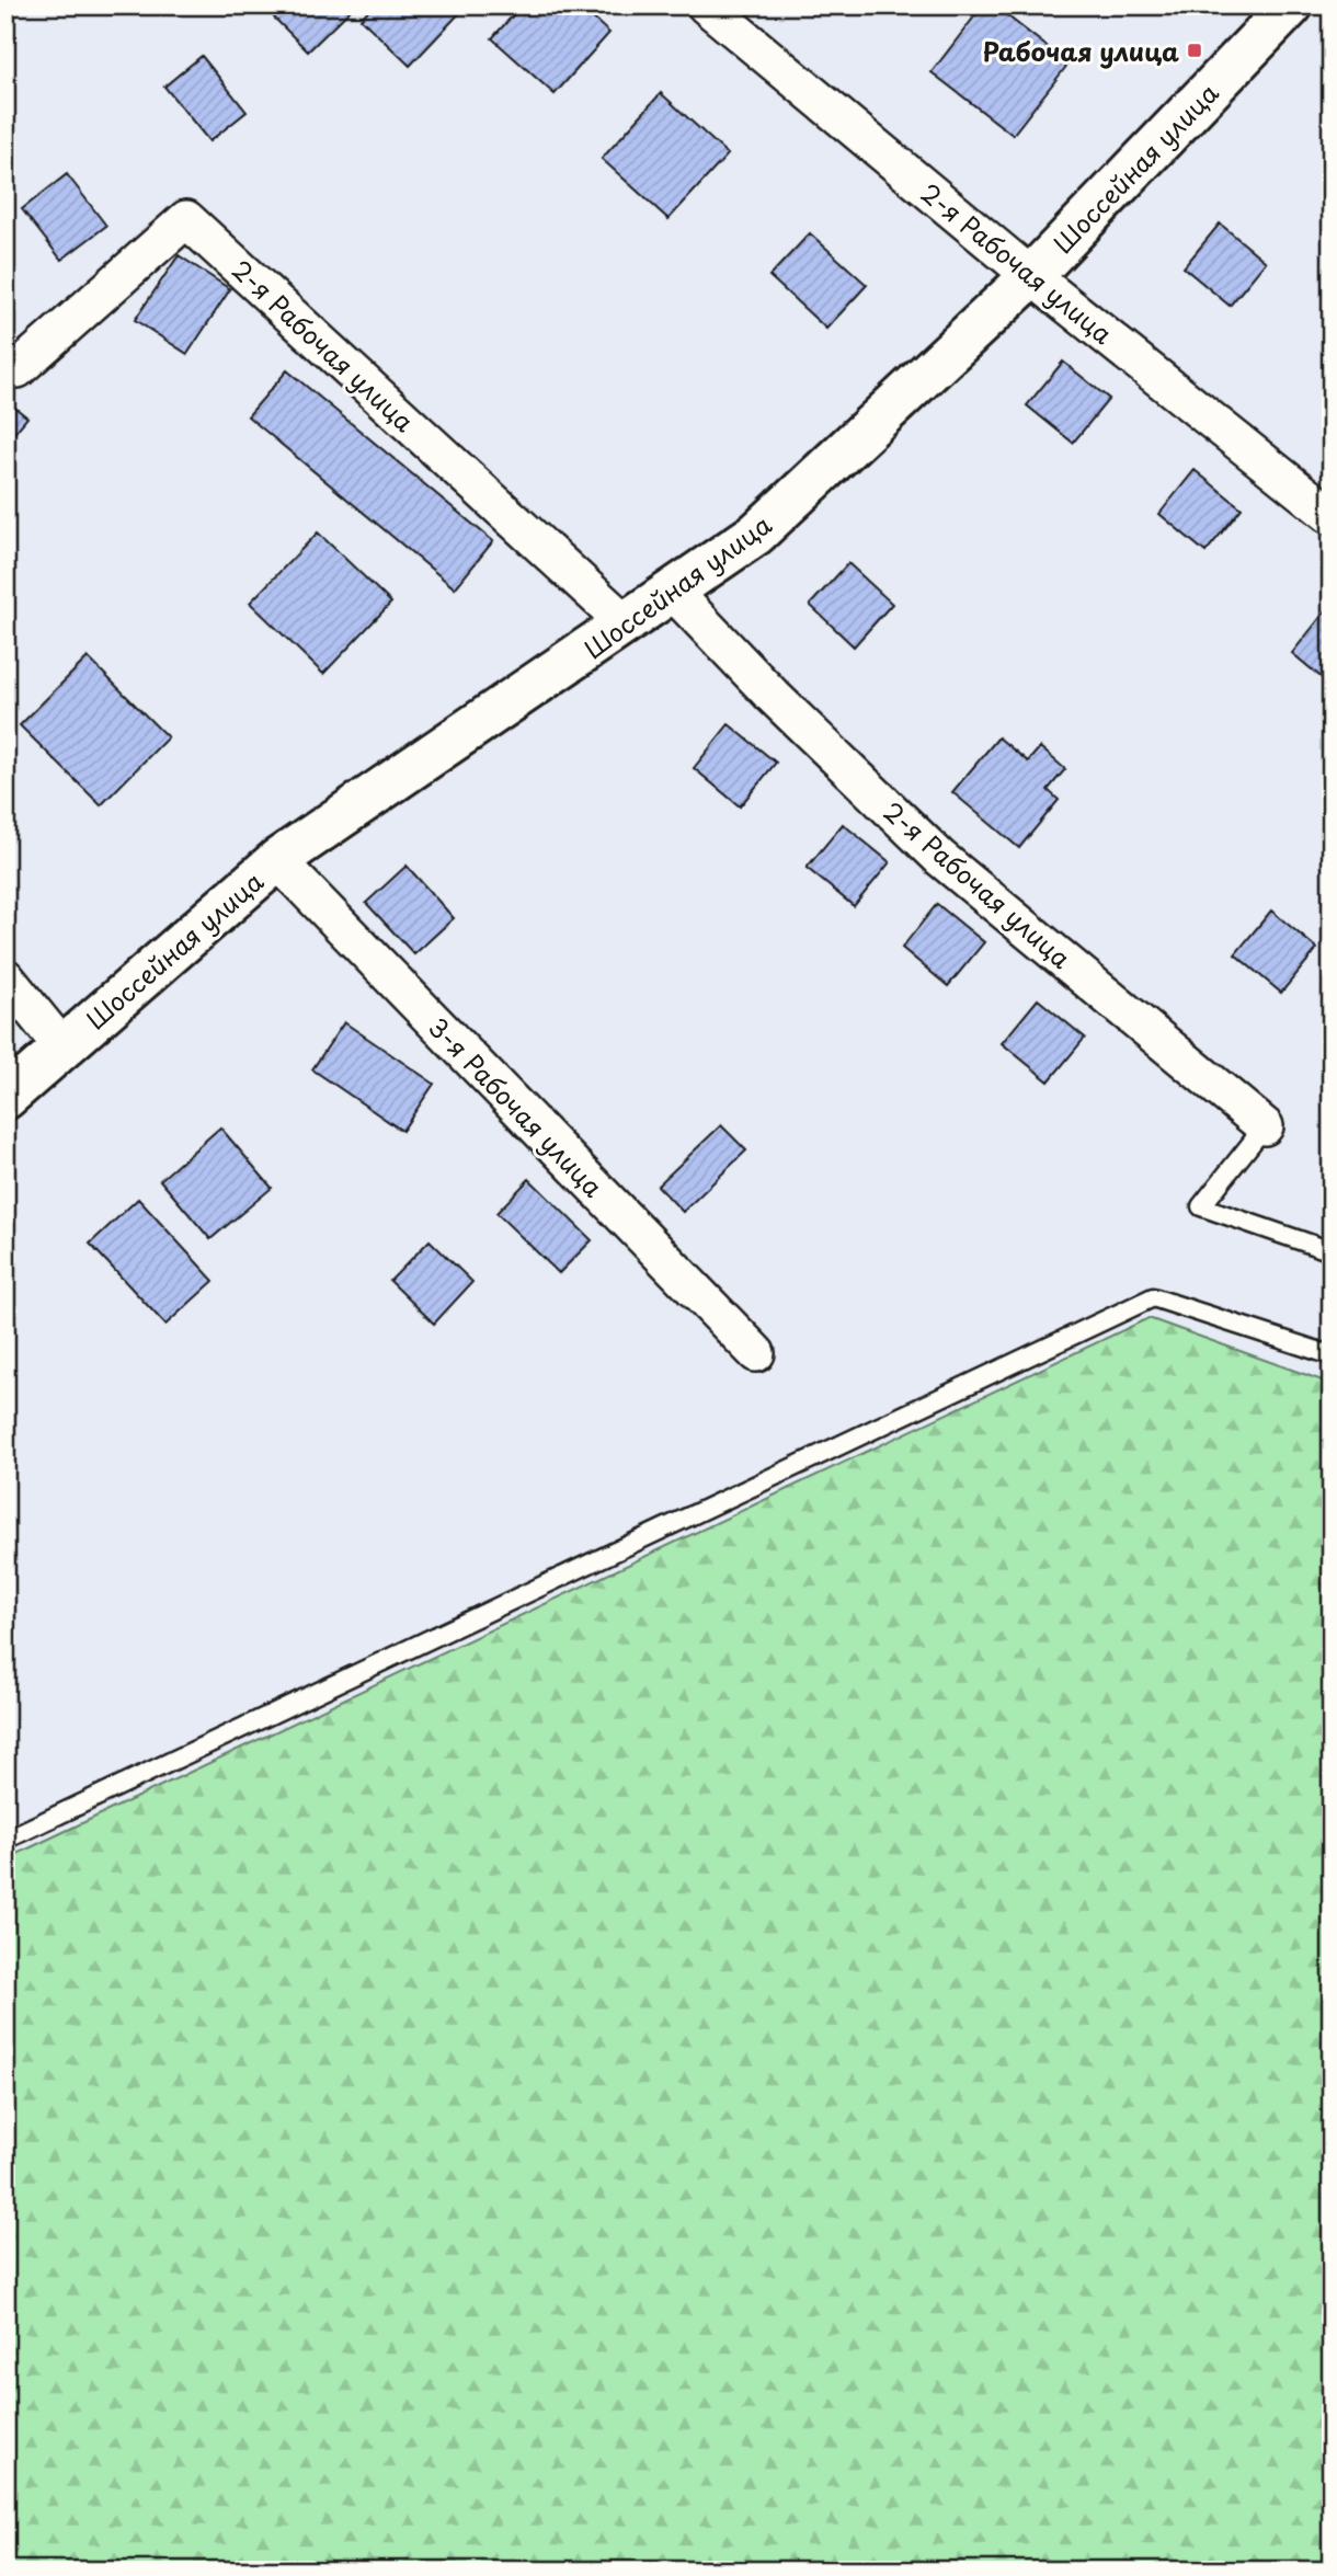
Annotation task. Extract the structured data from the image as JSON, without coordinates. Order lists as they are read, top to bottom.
{
  "streets": {
    "street": ["Шоссейная улица", "2-я Рабочая улица", "3-я Рабочая улица"]
  },
  "crossings": [
    ["Шоссейная улица", "2-я Рабочая улица"],
    ["Шоссейная улица", "3-я Рабочая улица"]
  ],
  "places": {
    "transit": ["Рабочая улица"]
  }
}
